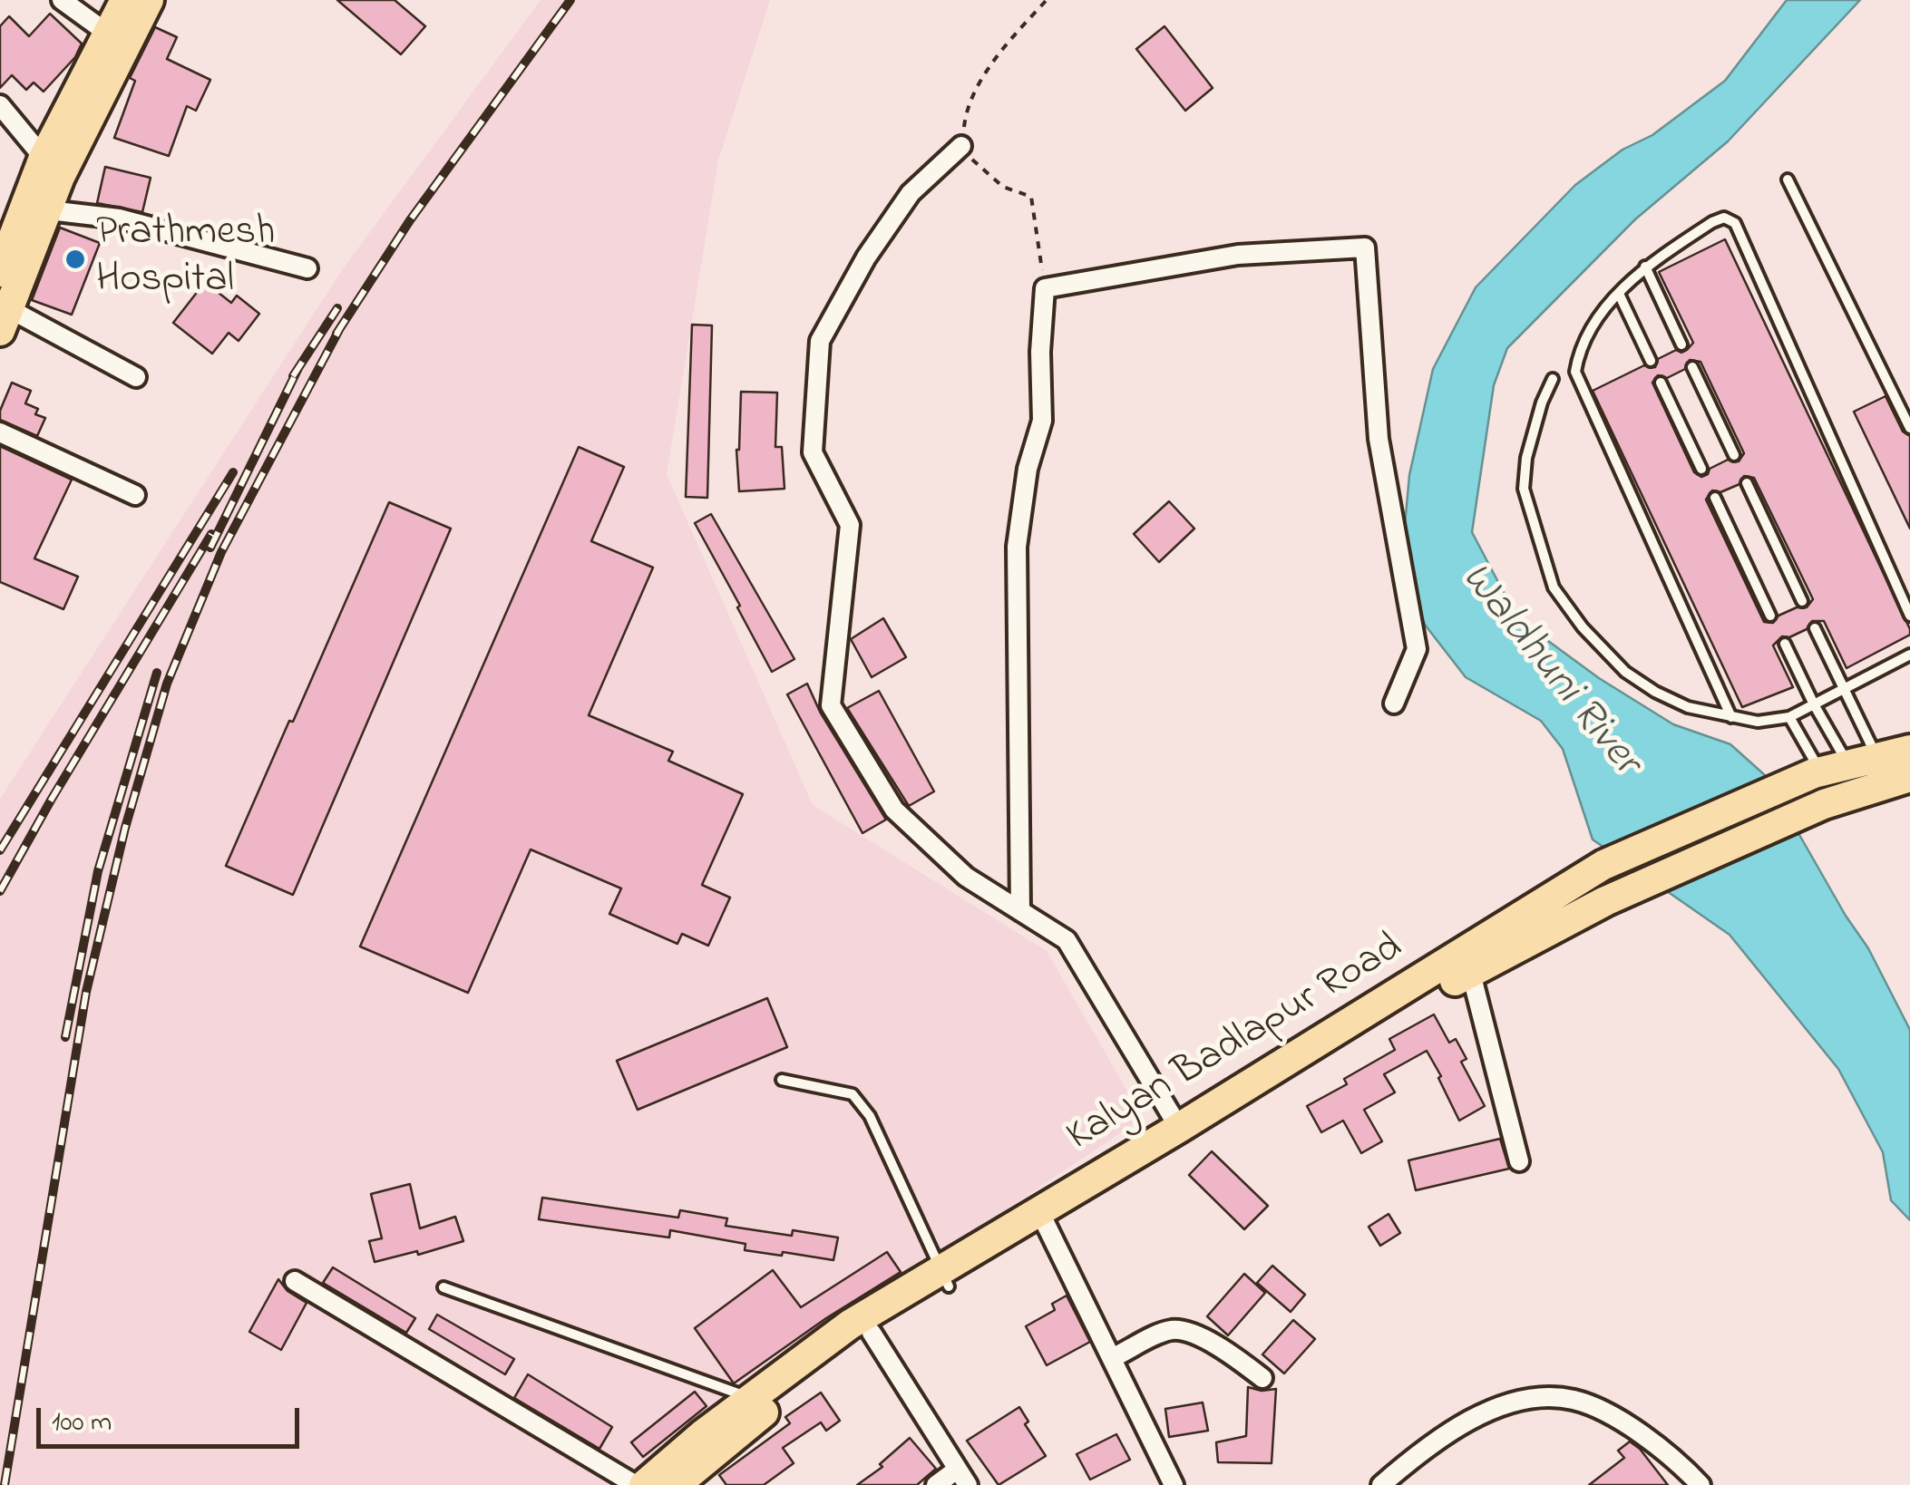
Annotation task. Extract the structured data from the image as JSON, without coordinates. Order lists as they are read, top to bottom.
{
  "streets": {
    "main road": ["Kalyan Badlapur Road"]
  },
  "water": ["Waldhuni River"],
  "places": ["Prathmesh Hospital"],
  "scale_bar": "100 m"
}
